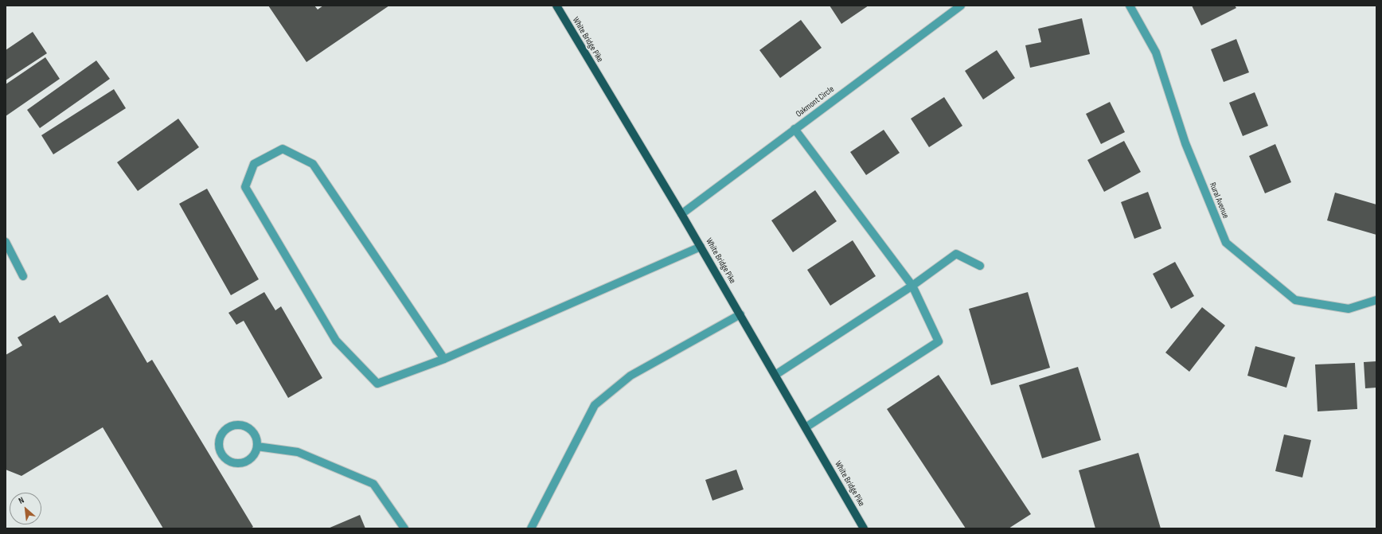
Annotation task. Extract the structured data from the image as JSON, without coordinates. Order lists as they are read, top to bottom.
{
  "streets": {
    "main road": ["White Bridge Pike"],
    "street": ["Oakmont Circle", "Rural Avenue"]
  },
  "crossings": [
    ["White Bridge Pike", "Oakmont Circle"]
  ],
  "north": "top left"
}
